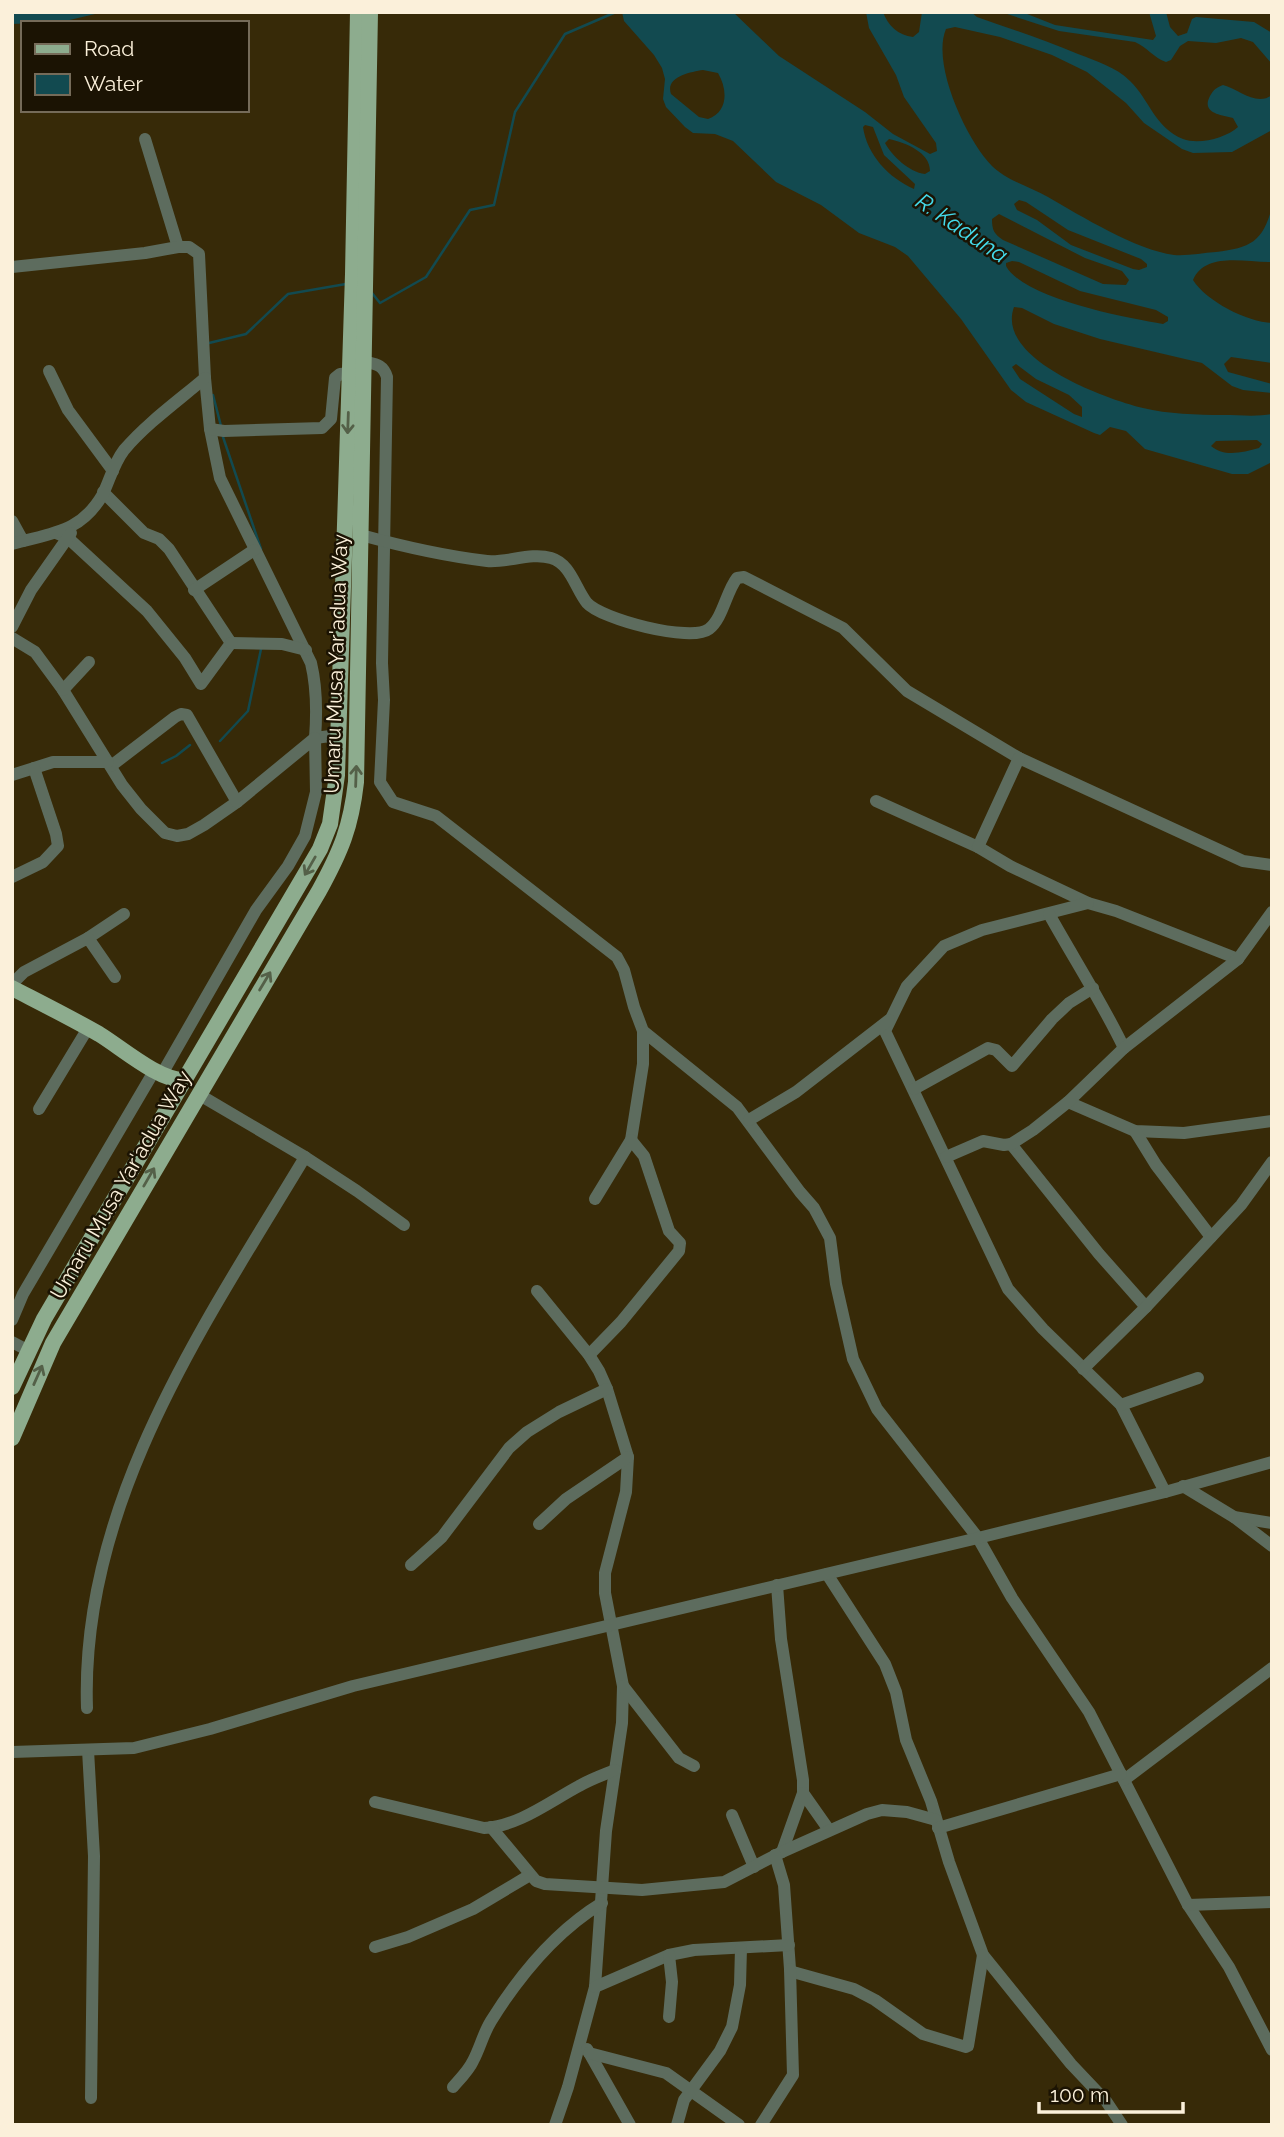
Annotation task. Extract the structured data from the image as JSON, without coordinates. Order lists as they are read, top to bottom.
{
  "streets": {
    "main road": ["Umaru Musa Yar'adua Way"]
  },
  "water": ["R. Kaduna"],
  "legend": ["Road", "Water"],
  "scale_bar": "100 m"
}
